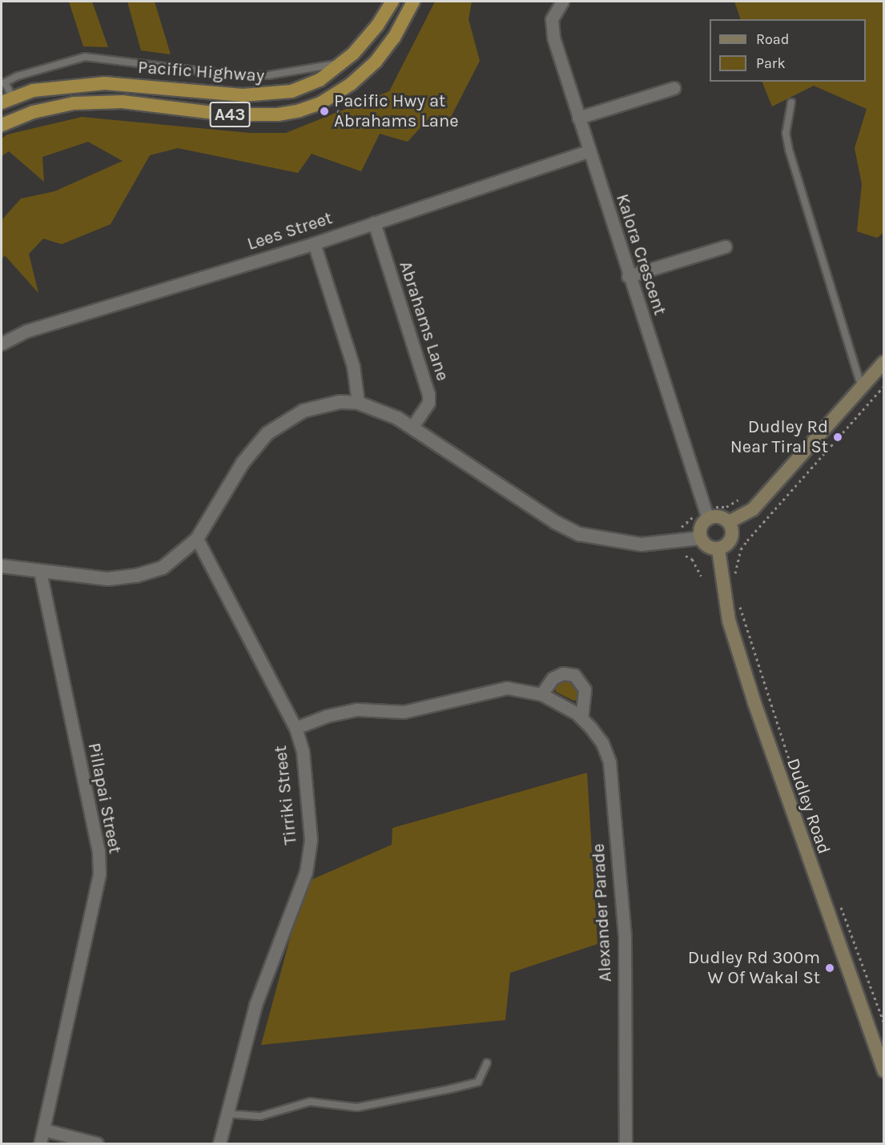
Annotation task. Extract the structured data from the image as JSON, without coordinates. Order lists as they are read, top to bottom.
{
  "streets": {
    "highway": ["Pacific Highway", "A43"],
    "main road": ["Dudley Road"],
    "street": [
      "Lees Street",
      "Kalora Crescent",
      "Abrahams Lane",
      "Tirriki Street",
      "Pillapai Street",
      "Alexander Parade"
    ]
  },
  "crossings": [
    ["Lees Street", "Kalora Crescent"],
    ["Lees Street", "Abrahams Lane"],
    ["Kalora Crescent", "Dudley Road"],
    ["Tirriki Street", "Alexander Parade"]
  ],
  "places": ["Pacific Hwy at Abrahams Lane", "Dudley Rd Near Tiral St", "Dudley Rd 300m W Of Wakal St"],
  "legend": ["Road", "Park"]
}
